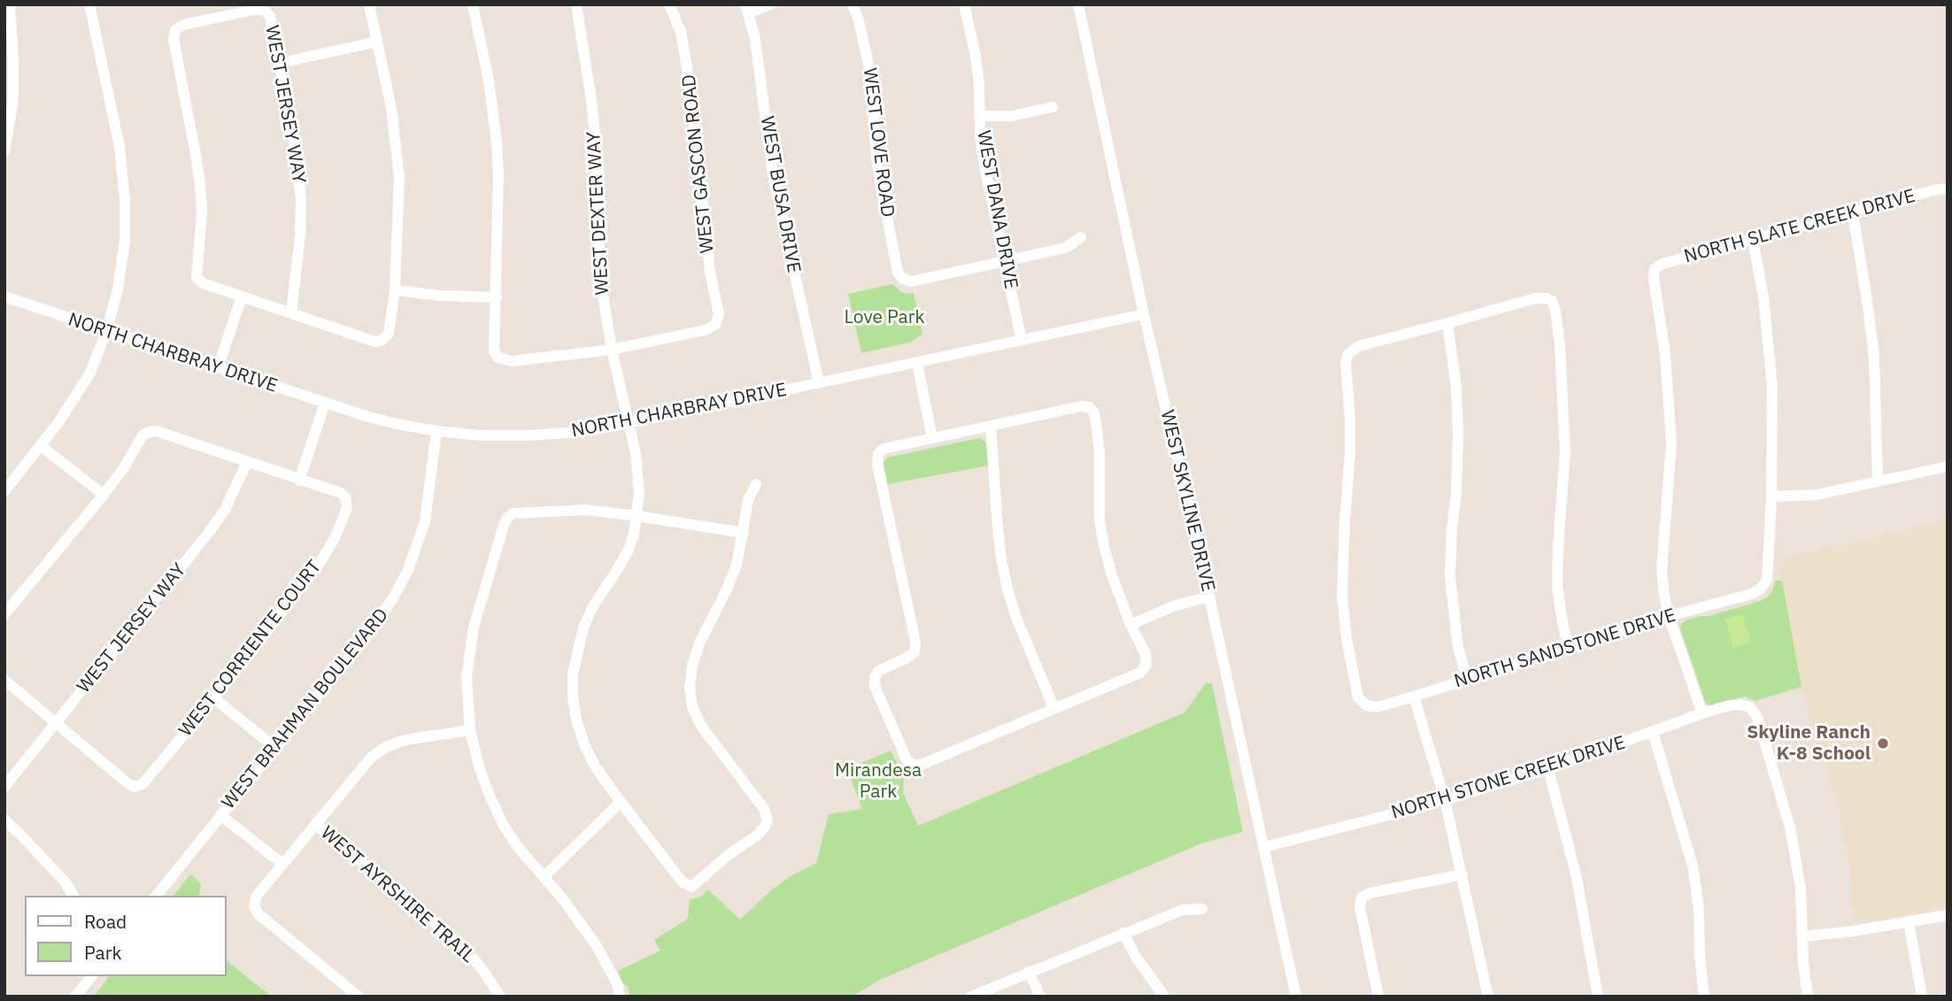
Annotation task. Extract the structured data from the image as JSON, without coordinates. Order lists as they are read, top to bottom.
{
  "streets": {
    "street": [
      "WEST JERSEY WAY",
      "WEST LOVE ROAD",
      "WEST GASCON ROAD",
      "WEST BUSA DRIVE",
      "WEST DANA DRIVE",
      "WEST DEXTER WAY",
      "NORTH SLATE CREEK DRIVE",
      "NORTH CHARBRAY DRIVE",
      "WEST SKYLINE DRIVE",
      "WEST CORRIENTE COURT",
      "NORTH SANDSTONE DRIVE",
      "WEST BRAHMAN BOULEVARD",
      "NORTH STONE CREEK DRIVE",
      "WEST AYRSHIRE TRAIL"
    ]
  },
  "crossings": [
    ["WEST JERSEY WAY", "WEST CORRIENTE COURT"],
    ["WEST LOVE ROAD", "WEST DANA DRIVE"],
    ["WEST GASCON ROAD", "WEST DEXTER WAY"],
    ["WEST BUSA DRIVE", "NORTH CHARBRAY DRIVE"],
    ["WEST DANA DRIVE", "NORTH CHARBRAY DRIVE"],
    ["WEST DEXTER WAY", "NORTH CHARBRAY DRIVE"],
    ["NORTH SLATE CREEK DRIVE", "NORTH SANDSTONE DRIVE"],
    ["NORTH CHARBRAY DRIVE", "WEST SKYLINE DRIVE"],
    ["NORTH CHARBRAY DRIVE", "WEST BRAHMAN BOULEVARD"],
    ["WEST SKYLINE DRIVE", "NORTH STONE CREEK DRIVE"]
  ],
  "parks": ["Love Park", "Mirandesa Park"],
  "places": ["Skyline Ranch K-8 School"],
  "legend": ["Road", "Park"]
}
